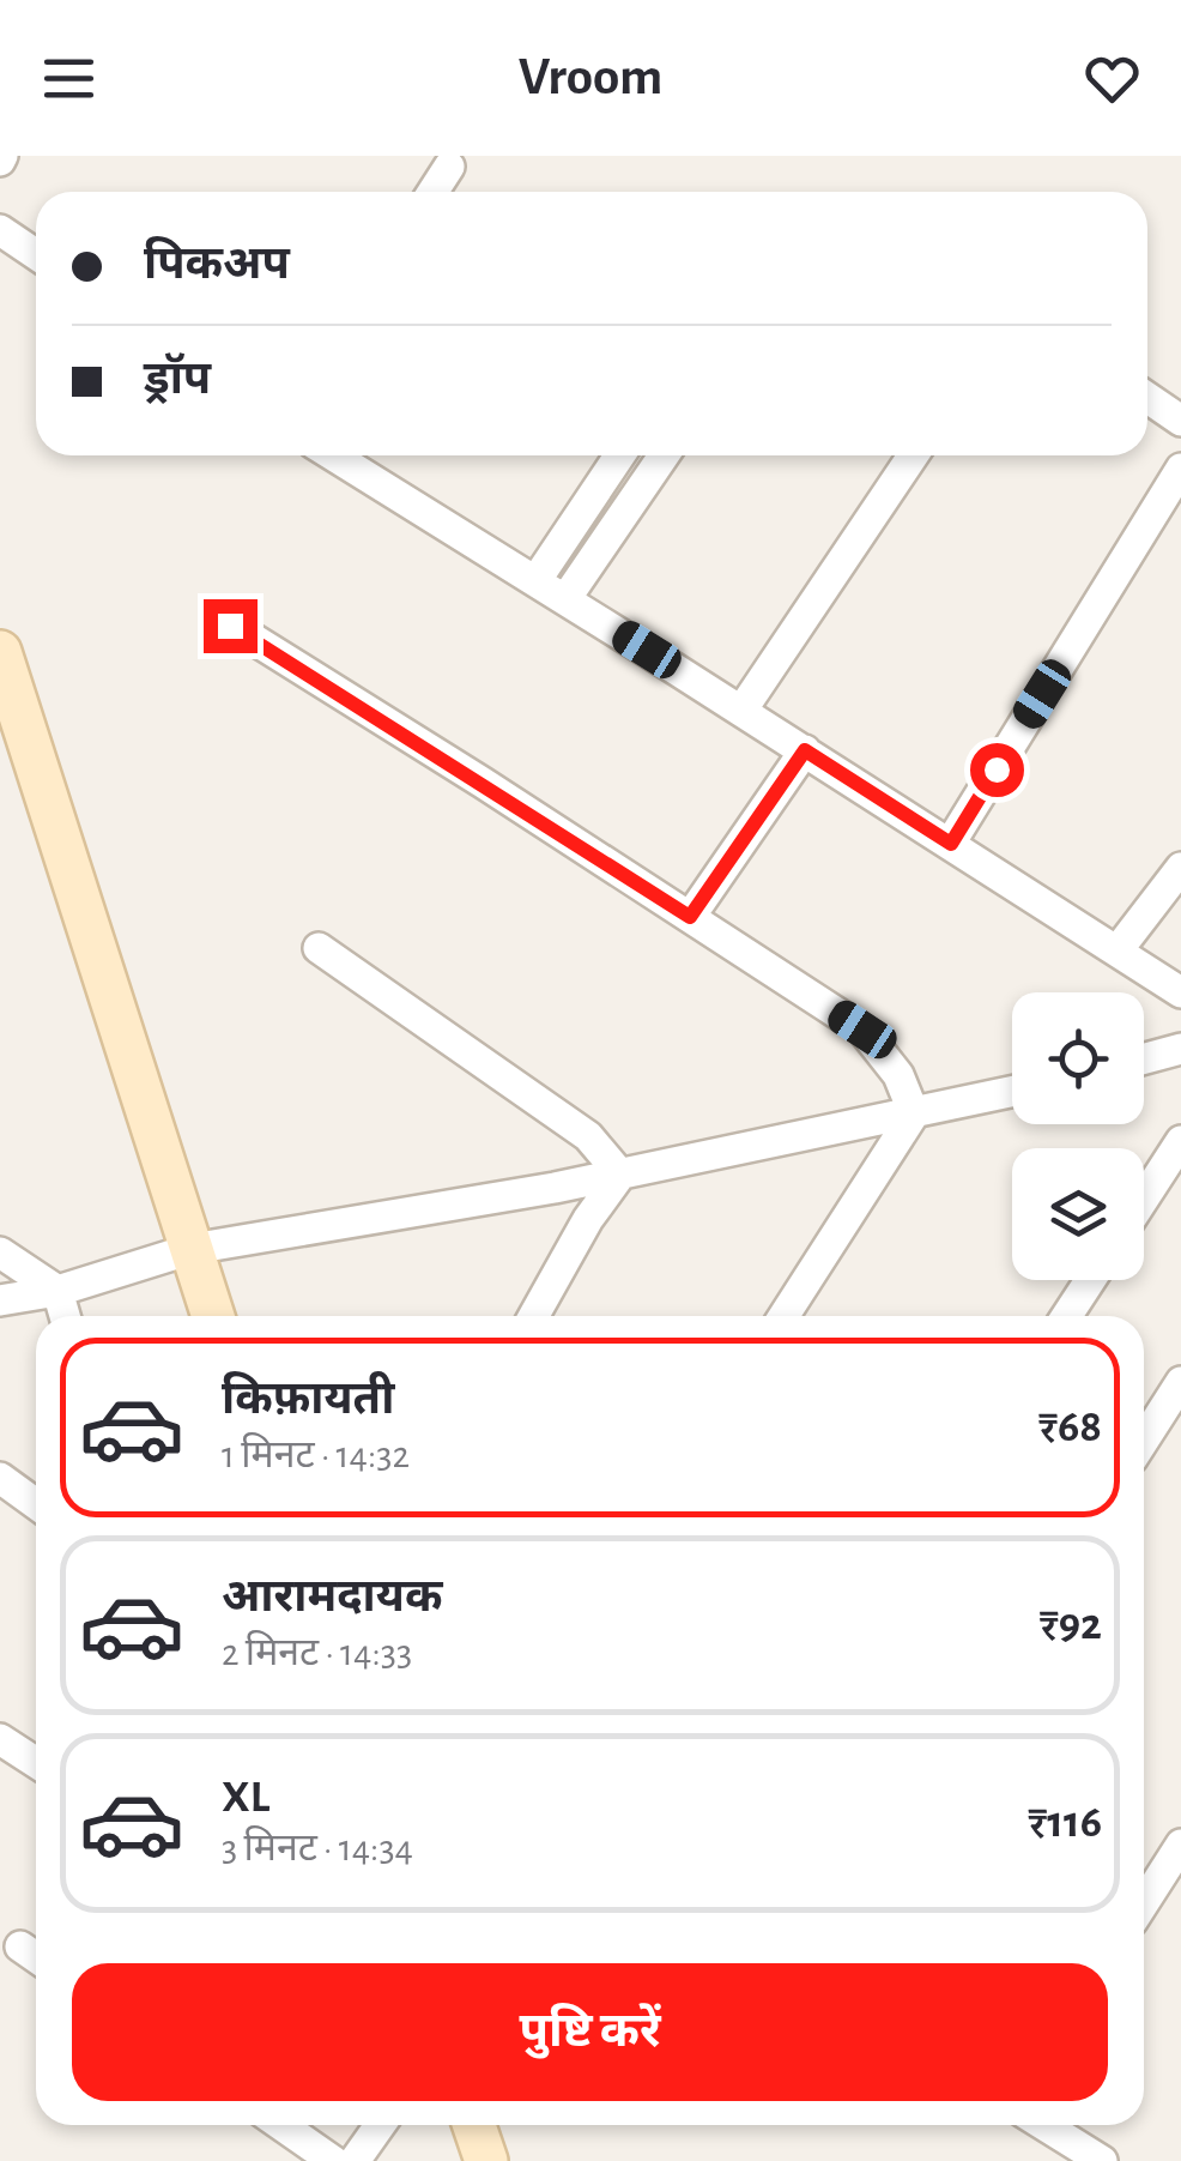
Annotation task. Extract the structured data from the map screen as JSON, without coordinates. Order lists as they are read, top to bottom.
{
  "page": {
    "header": "Vroom",
    "banner": ["पिकअप", "ड्रॉप"],
    "list": [
      {
        "name": "किफ़ायती",
        "note": "1 मिनट · 14:32",
        "value": "₹68"
      },
      {
        "name": "आरामदायक",
        "note": "2 मिनट · 14:33",
        "value": "₹92"
      },
      {
        "name": "XL",
        "note": "3 मिनट · 14:34",
        "value": "₹116"
      }
    ],
    "buttons": "पुष्टि करें"
  }
}
